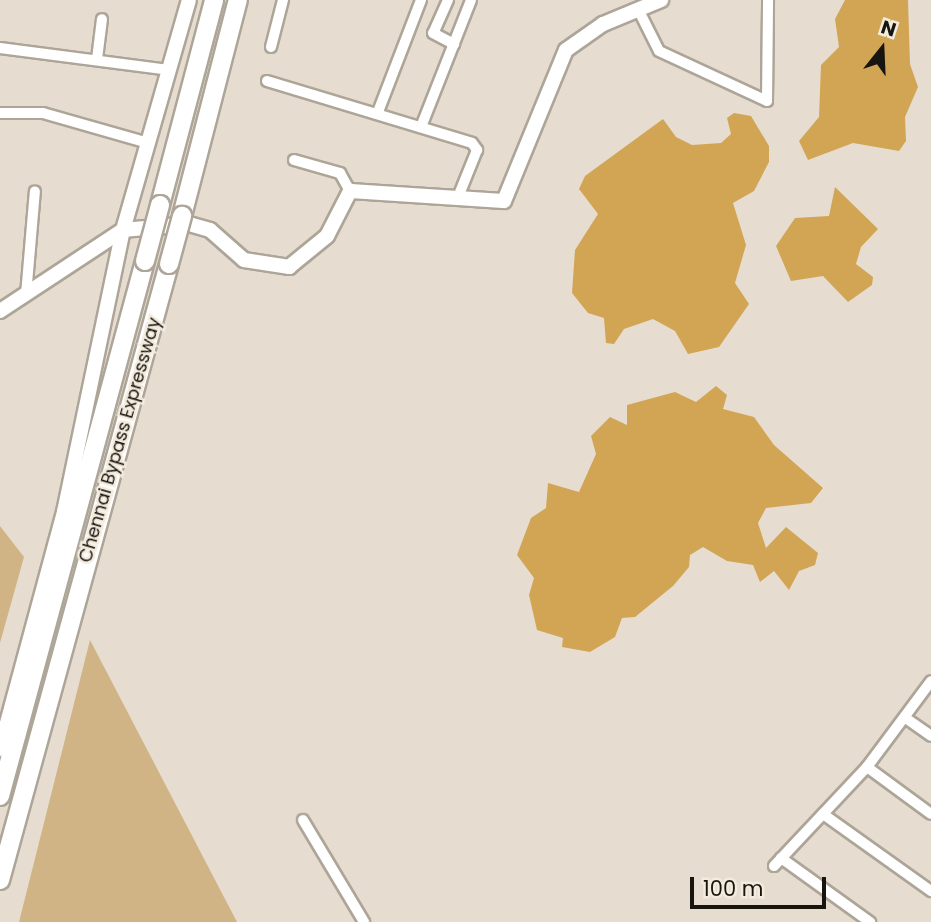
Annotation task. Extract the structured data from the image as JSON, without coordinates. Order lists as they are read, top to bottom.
{
  "streets": {
    "highway": ["Chennai Bypass Expressway"]
  },
  "scale_bar": "100 m",
  "north": "top"
}
